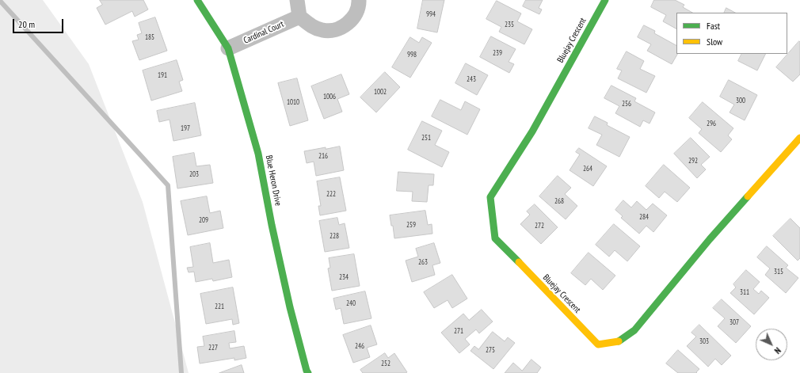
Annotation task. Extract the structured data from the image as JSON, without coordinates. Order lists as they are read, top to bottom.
{
  "streets": {
    "street": ["Cardinal Court", "Bluejay Crescent", "Blue Heron Drive"]
  },
  "crossings": [
    ["Cardinal Court", "Blue Heron Drive"]
  ],
  "house_numbers": [
    "994",
    "235",
    "185",
    "239",
    "998",
    "191",
    "243",
    "1002",
    "1006",
    "300",
    "1010",
    "256",
    "296",
    "197",
    "251",
    "216",
    "292",
    "264",
    "203",
    "222",
    "268",
    "284",
    "209",
    "259",
    "272",
    "228",
    "263",
    "315",
    "234",
    "311",
    "240",
    "221",
    "307",
    "271",
    "303",
    "246",
    "227",
    "275",
    "252"
  ],
  "legend": ["Fast", "Slow"],
  "scale_bar": "20 m",
  "north": "bottom right"
}
